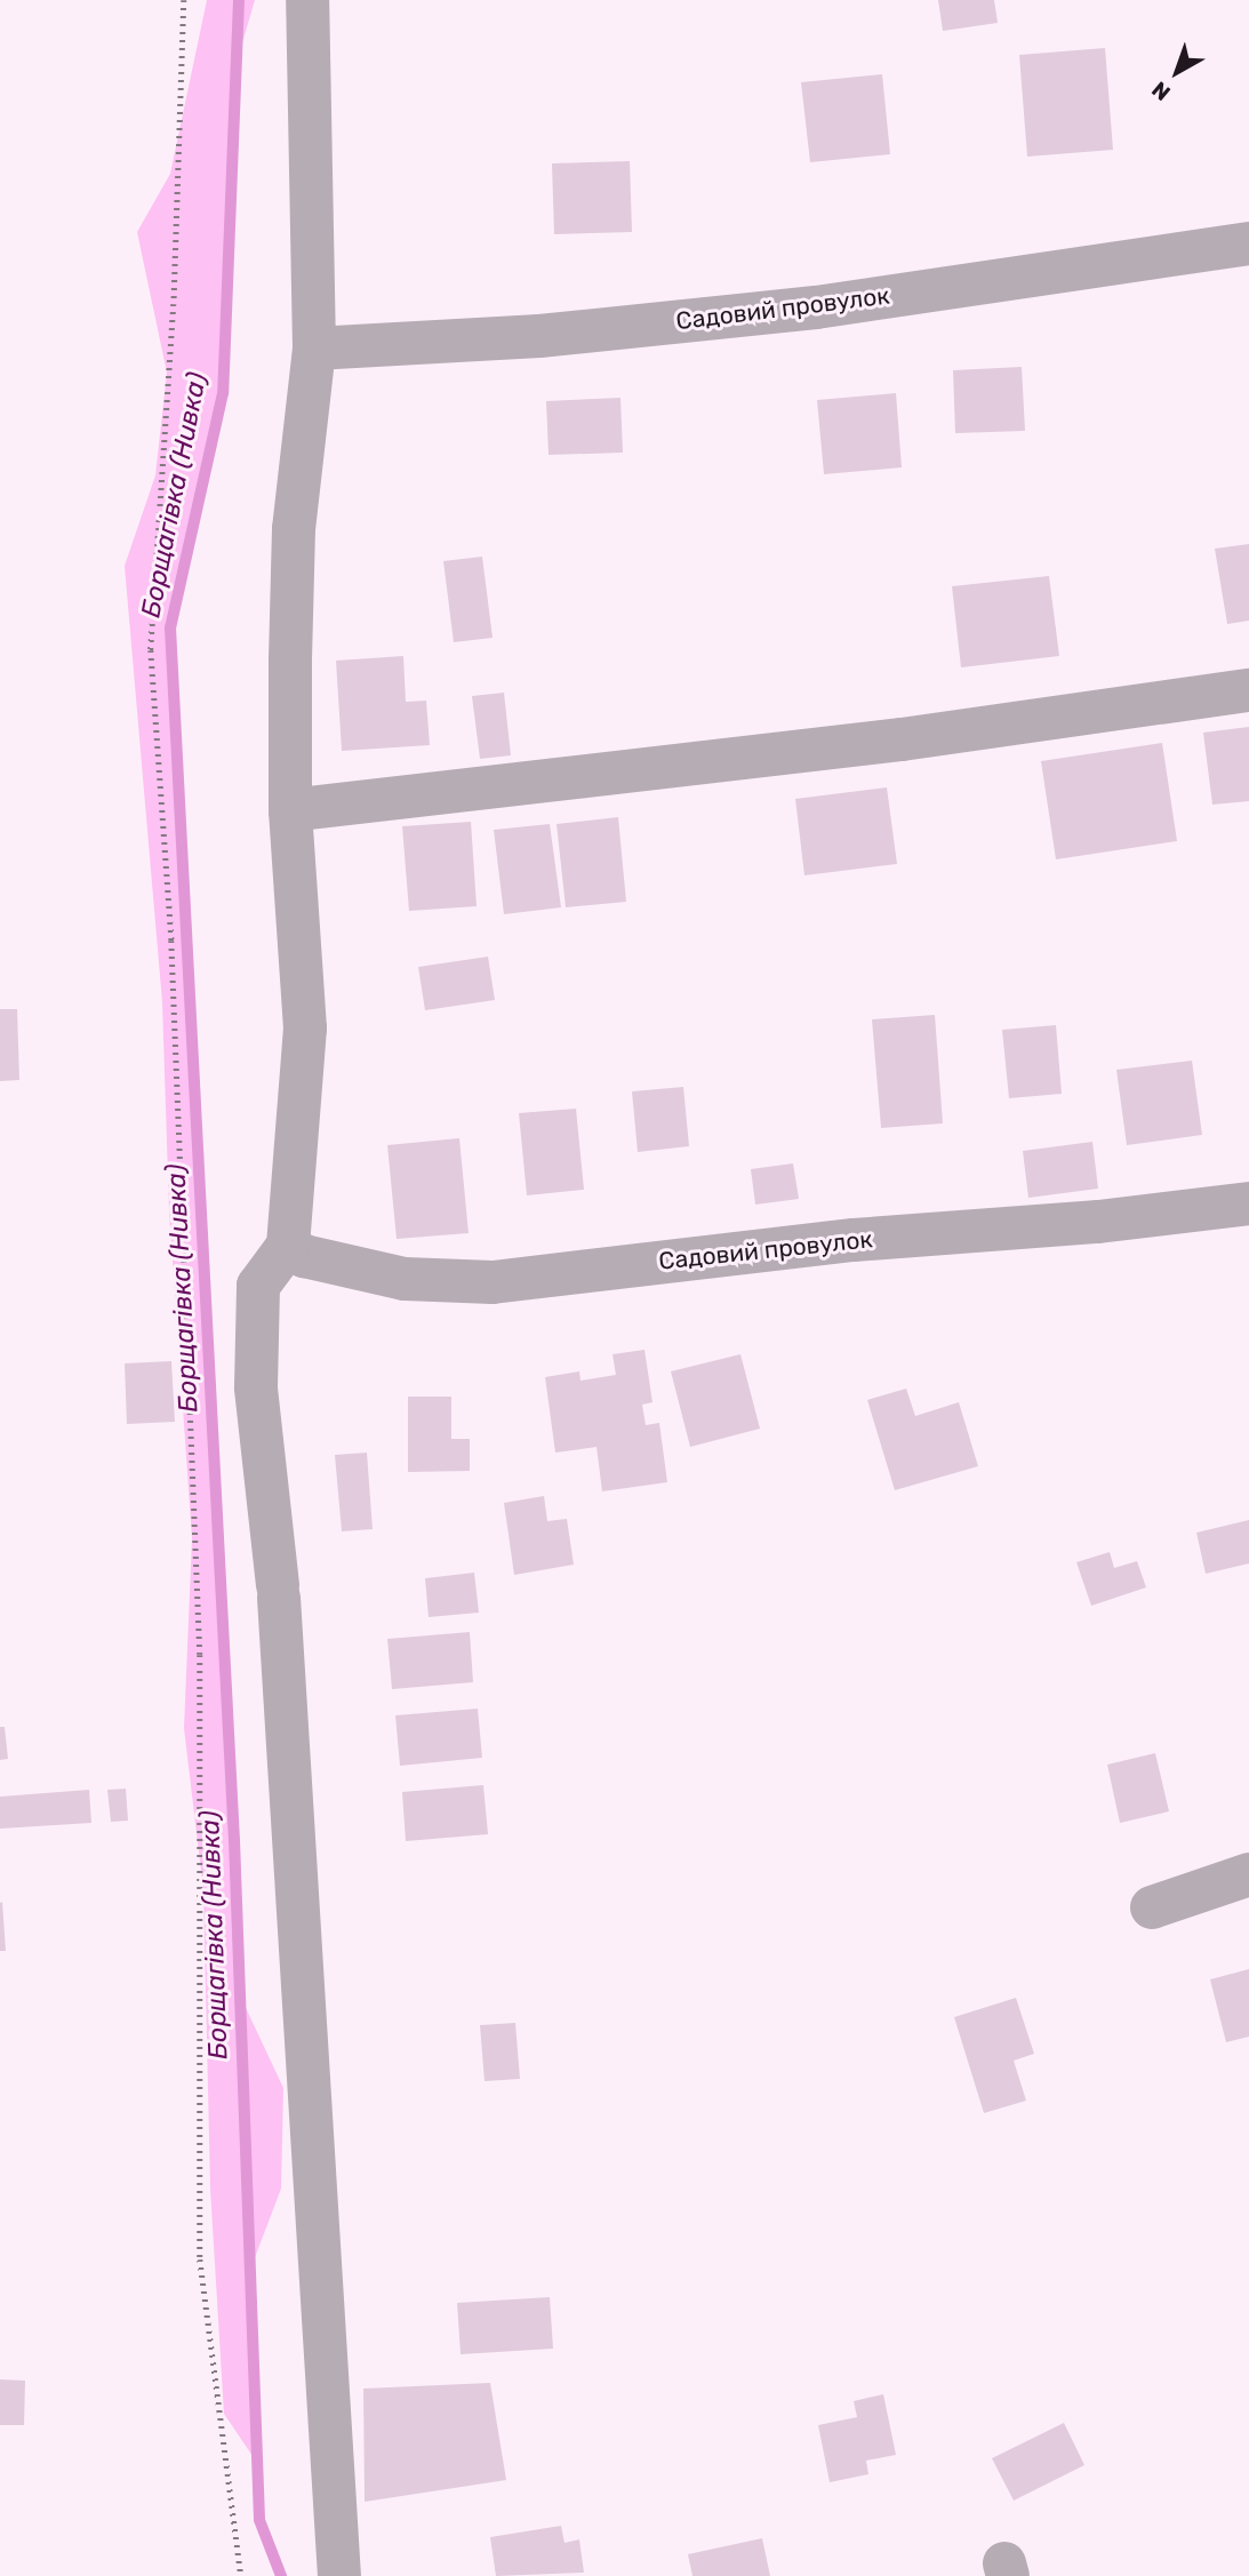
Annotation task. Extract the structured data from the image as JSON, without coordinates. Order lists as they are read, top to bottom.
{
  "streets": {
    "street": ["Садовий провулок"]
  },
  "water": ["Борщагівка (Нивка)"],
  "north": "bottom left"
}
